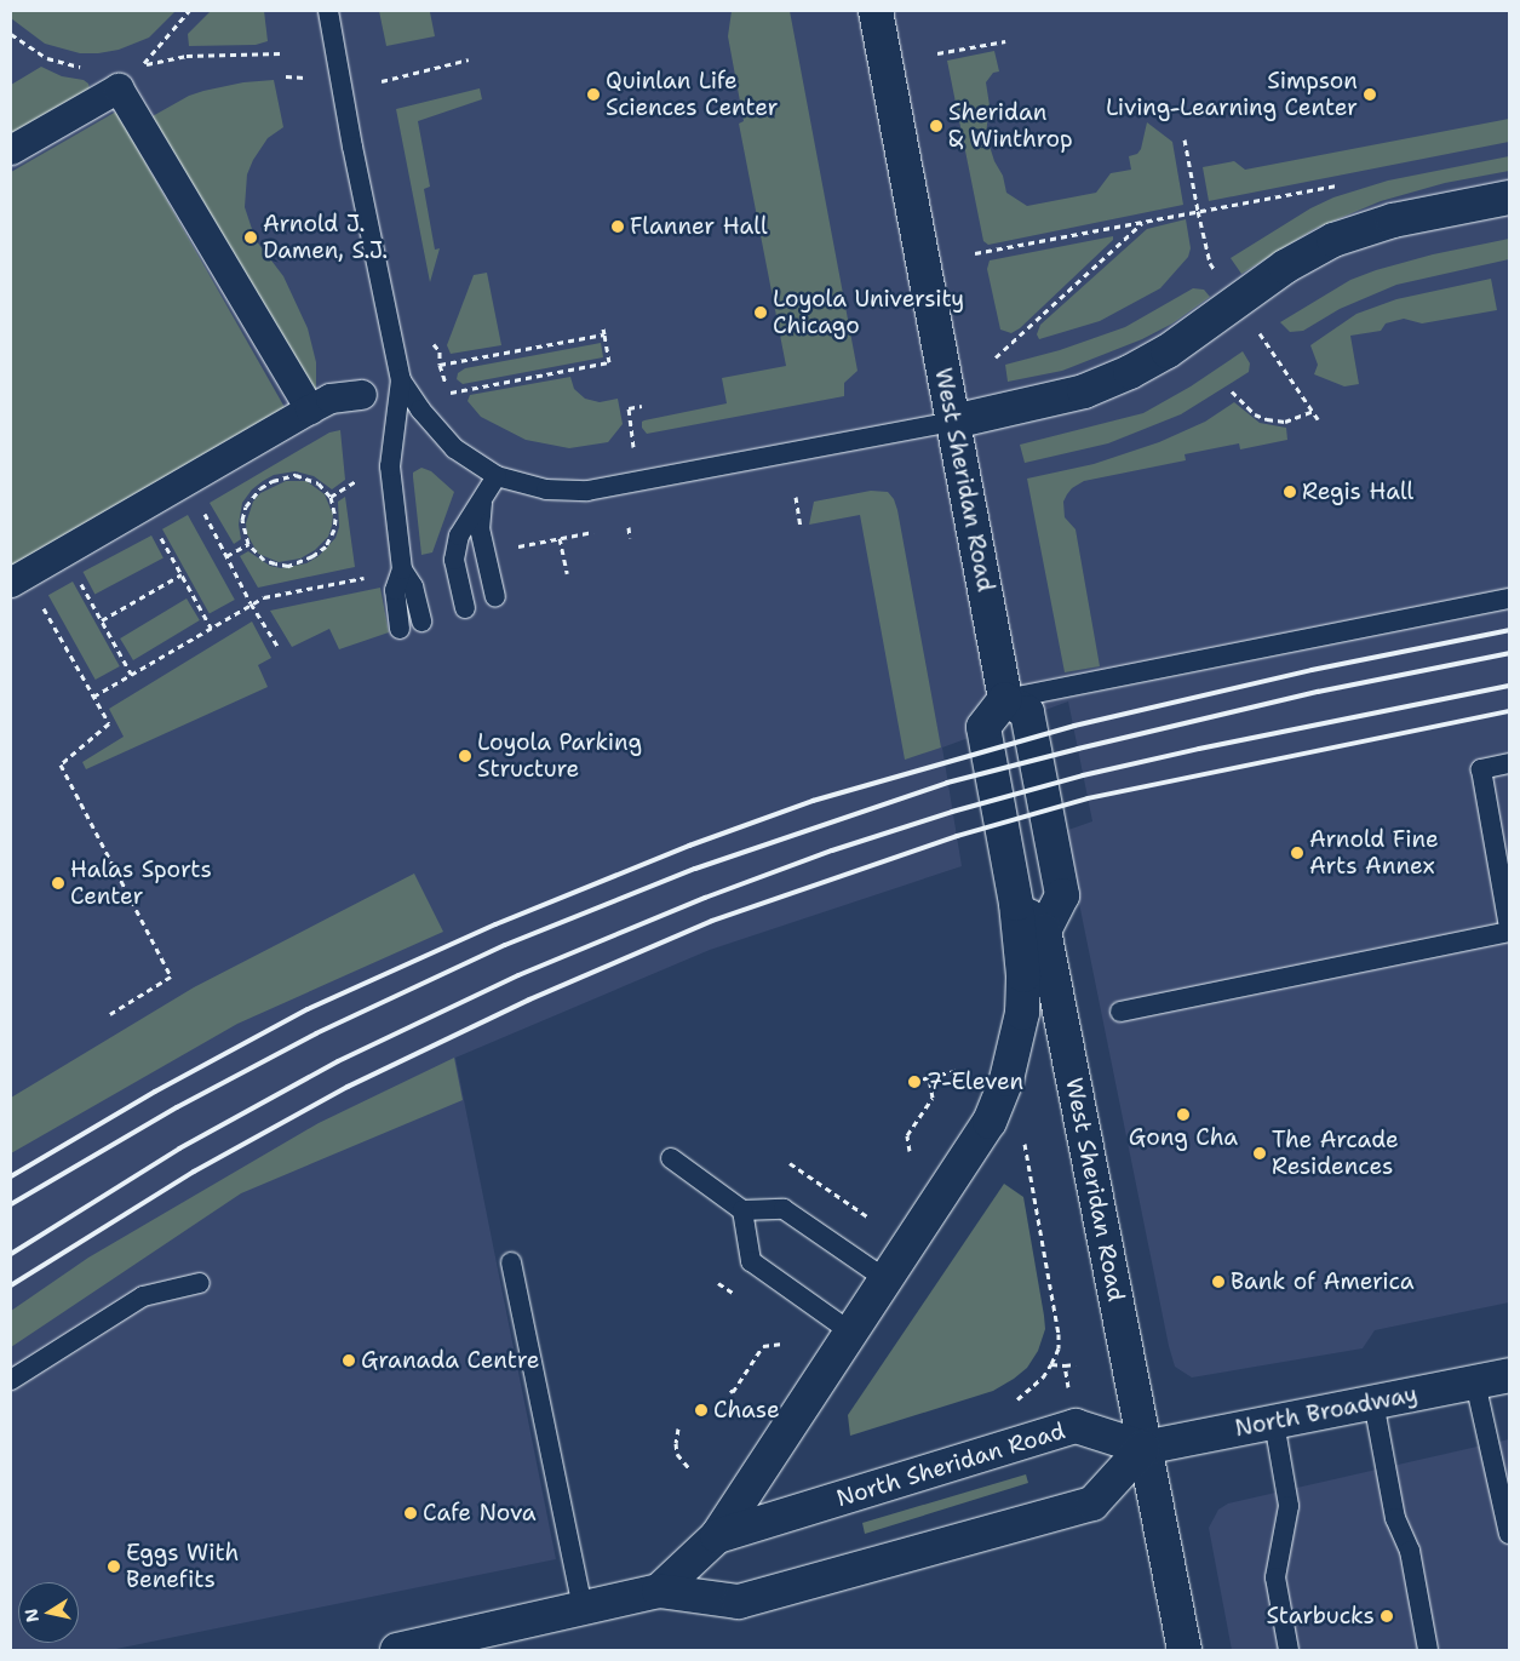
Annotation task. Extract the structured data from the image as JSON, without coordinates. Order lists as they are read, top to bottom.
{
  "streets": {
    "main road": ["West Sheridan Road", "North Broadway", "North Sheridan Road"]
  },
  "crossings": [
    ["West Sheridan Road", "North Broadway"],
    ["West Sheridan Road", "North Sheridan Road"],
    ["North Broadway", "North Sheridan Road"]
  ],
  "places": [
    "Quinlan Life Sciences Center",
    "Simpson Living-Learning Center",
    "Sheridan & Winthrop",
    "Flanner Hall",
    "Arnold J. Damen, S.J.",
    "Loyola University Chicago",
    "Regis Hall",
    "Loyola Parking Structure",
    "Arnold Fine Arts Annex",
    "Halas Sports Center",
    "7-Eleven",
    "Gong Cha",
    "The Arcade Residences",
    "Bank of America",
    "Granada Centre",
    "Chase",
    "Cafe Nova",
    "Eggs With Benefits",
    "Starbucks"
  ],
  "north": "left"
}
